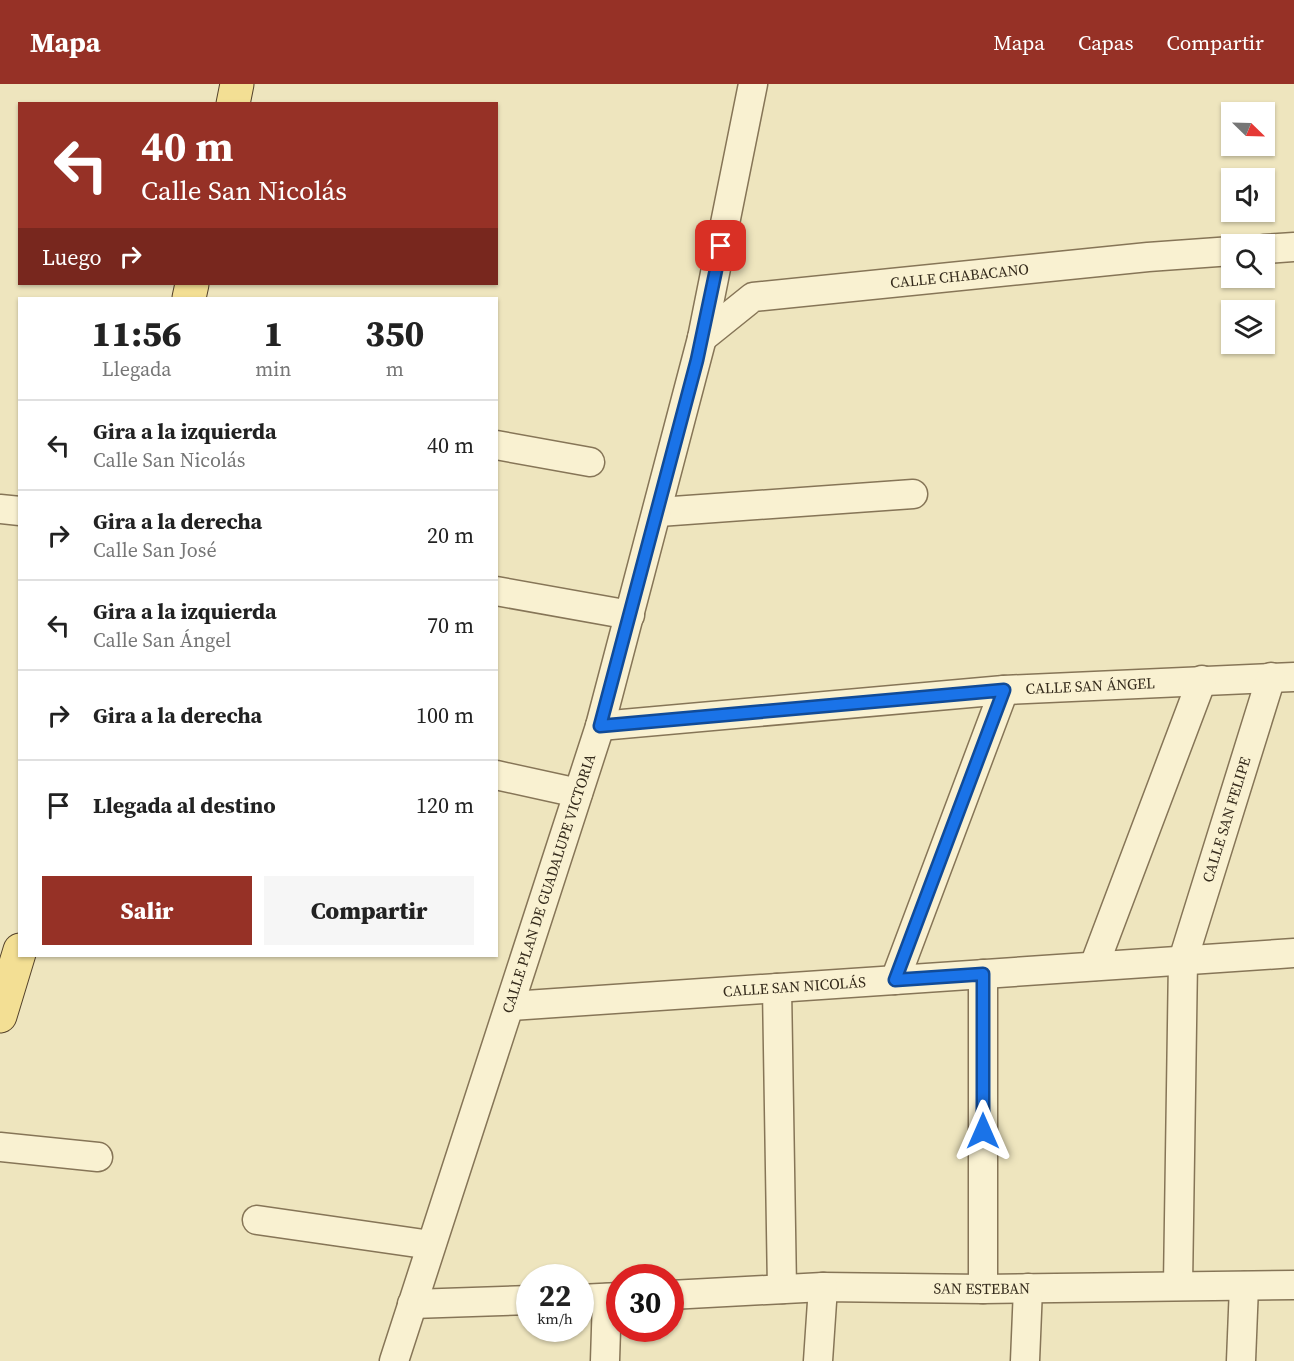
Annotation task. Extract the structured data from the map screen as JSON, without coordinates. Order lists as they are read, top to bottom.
{
  "streets": {
    "street": [
      "CALLE CHABACANO",
      "CALLE SAN ÁNGEL",
      "CALLE SAN FELIPE",
      "CALLE PLAN DE GUADALUPE VICTORIA",
      "CALLE SAN NICOLÁS",
      "SAN ESTEBAN"
    ]
  },
  "crossings": [
    ["CALLE CHABACANO", "CALLE PLAN DE GUADALUPE VICTORIA"],
    ["CALLE SAN ÁNGEL", "CALLE SAN FELIPE"],
    ["CALLE SAN ÁNGEL", "CALLE PLAN DE GUADALUPE VICTORIA"],
    ["CALLE SAN FELIPE", "CALLE SAN NICOLÁS"],
    ["CALLE SAN FELIPE", "SAN ESTEBAN"],
    ["CALLE PLAN DE GUADALUPE VICTORIA", "CALLE SAN NICOLÁS"]
  ],
  "north": "bottom right",
  "page": {
    "header": "Mapa",
    "nav": ["Mapa", "Capas", "Compartir"],
    "turn": ["40 m", "Calle San Nicolás"],
    "then": "Luego",
    "eta": [
      "11:56",
      "Llegada",
      "1",
      "min",
      "350",
      "m"
    ],
    "list": [
      {
        "name": "Gira a la izquierda",
        "note": "Calle San Nicolás",
        "value": "40 m"
      },
      {
        "name": "Gira a la derecha",
        "note": "Calle San José",
        "value": "20 m"
      },
      {
        "name": "Gira a la izquierda",
        "note": "Calle San Ángel",
        "value": "70 m"
      },
      {
        "name": "Gira a la derecha",
        "value": "100 m"
      },
      {
        "name": "Llegada al destino",
        "value": "120 m"
      }
    ],
    "buttons": ["Salir", "Compartir"],
    "speed": "22 km/h",
    "limit": "30"
  }
}
